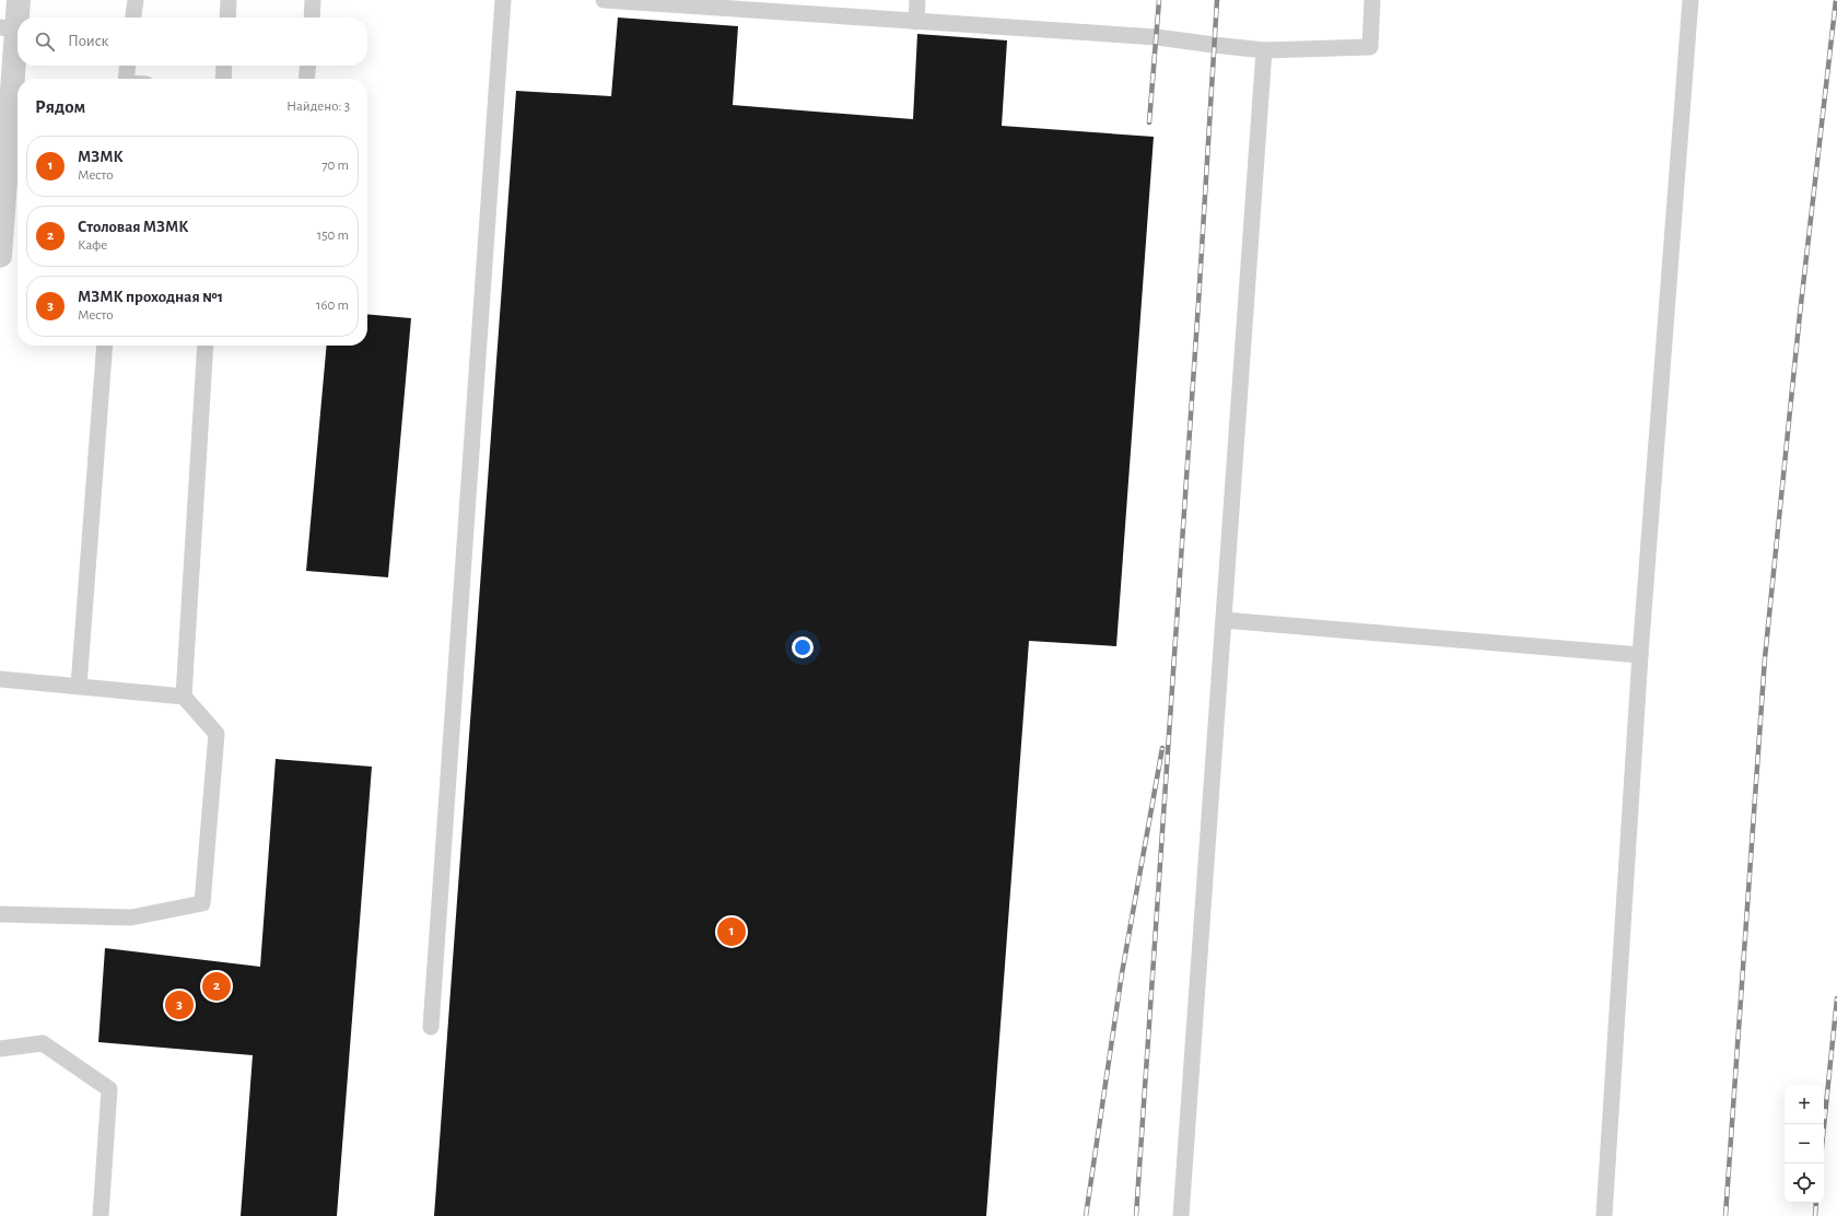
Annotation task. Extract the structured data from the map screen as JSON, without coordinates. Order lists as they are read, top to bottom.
{
  "page": {
    "search": "Поиск",
    "heading": ["Рядом", "Найдено: 3"],
    "list": [
      {
        "mark": "1",
        "name": "МЗМК",
        "note": "Место",
        "value": "70 m"
      },
      {
        "mark": "2",
        "name": "Столовая МЗМК",
        "note": "Кафе",
        "value": "150 m"
      },
      {
        "mark": "3",
        "name": "МЗМК проходная №1",
        "note": "Место",
        "value": "160 m"
      }
    ],
    "pins": ["1", "2", "3"],
    "map_buttons": ["+", "−"]
  }
}
